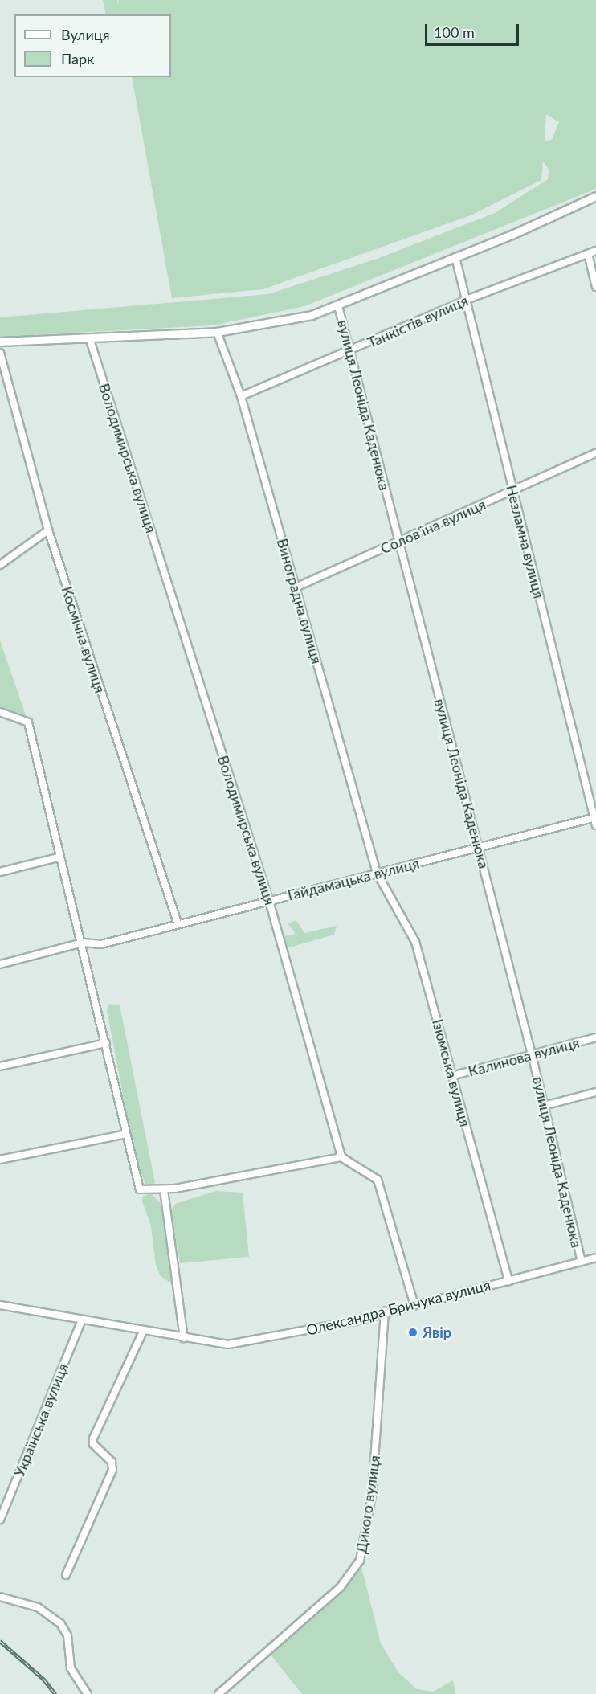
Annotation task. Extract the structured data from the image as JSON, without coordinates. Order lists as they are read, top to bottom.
{
  "streets": {
    "street": [
      "Танкістів вулиця",
      "вулиця Леоніда Каденюка",
      "Володимирська вулиця",
      "Солов'їна вулиця",
      "Незламна вулиця",
      "Виноградна вулиця",
      "Космічна вулиця",
      "Гайдамацька вулиця",
      "Калинова вулиця",
      "Ізюмська вулиця",
      "Олександра Бричука вулиця",
      "Українська вулиця",
      "Дикого вулиця"
    ]
  },
  "crossings": [
    ["Танкістів вулиця", "вулиця Леоніда Каденюка"],
    ["Танкістів вулиця", "Незламна вулиця"],
    ["Танкістів вулиця", "Виноградна вулиця"],
    ["вулиця Леоніда Каденюка", "Солов'їна вулиця"],
    ["вулиця Леоніда Каденюка", "Гайдамацька вулиця"],
    ["вулиця Леоніда Каденюка", "Калинова вулиця"],
    ["вулиця Леоніда Каденюка", "Олександра Бричука вулиця"],
    ["Володимирська вулиця", "Гайдамацька вулиця"],
    ["Солов'їна вулиця", "Незламна вулиця"],
    ["Солов'їна вулиця", "Виноградна вулиця"],
    ["Незламна вулиця", "Гайдамацька вулиця"],
    ["Виноградна вулиця", "Гайдамацька вулиця"],
    ["Виноградна вулиця", "Ізюмська вулиця"],
    ["Космічна вулиця", "Гайдамацька вулиця"],
    ["Гайдамацька вулиця", "Ізюмська вулиця"],
    ["Калинова вулиця", "Ізюмська вулиця"],
    ["Ізюмська вулиця", "Олександра Бричука вулиця"],
    ["Олександра Бричука вулиця", "Українська вулиця"],
    ["Олександра Бричука вулиця", "Дикого вулиця"]
  ],
  "places": ["Явiр"],
  "legend": ["Вулиця", "Парк"],
  "scale_bar": "100 m"
}
